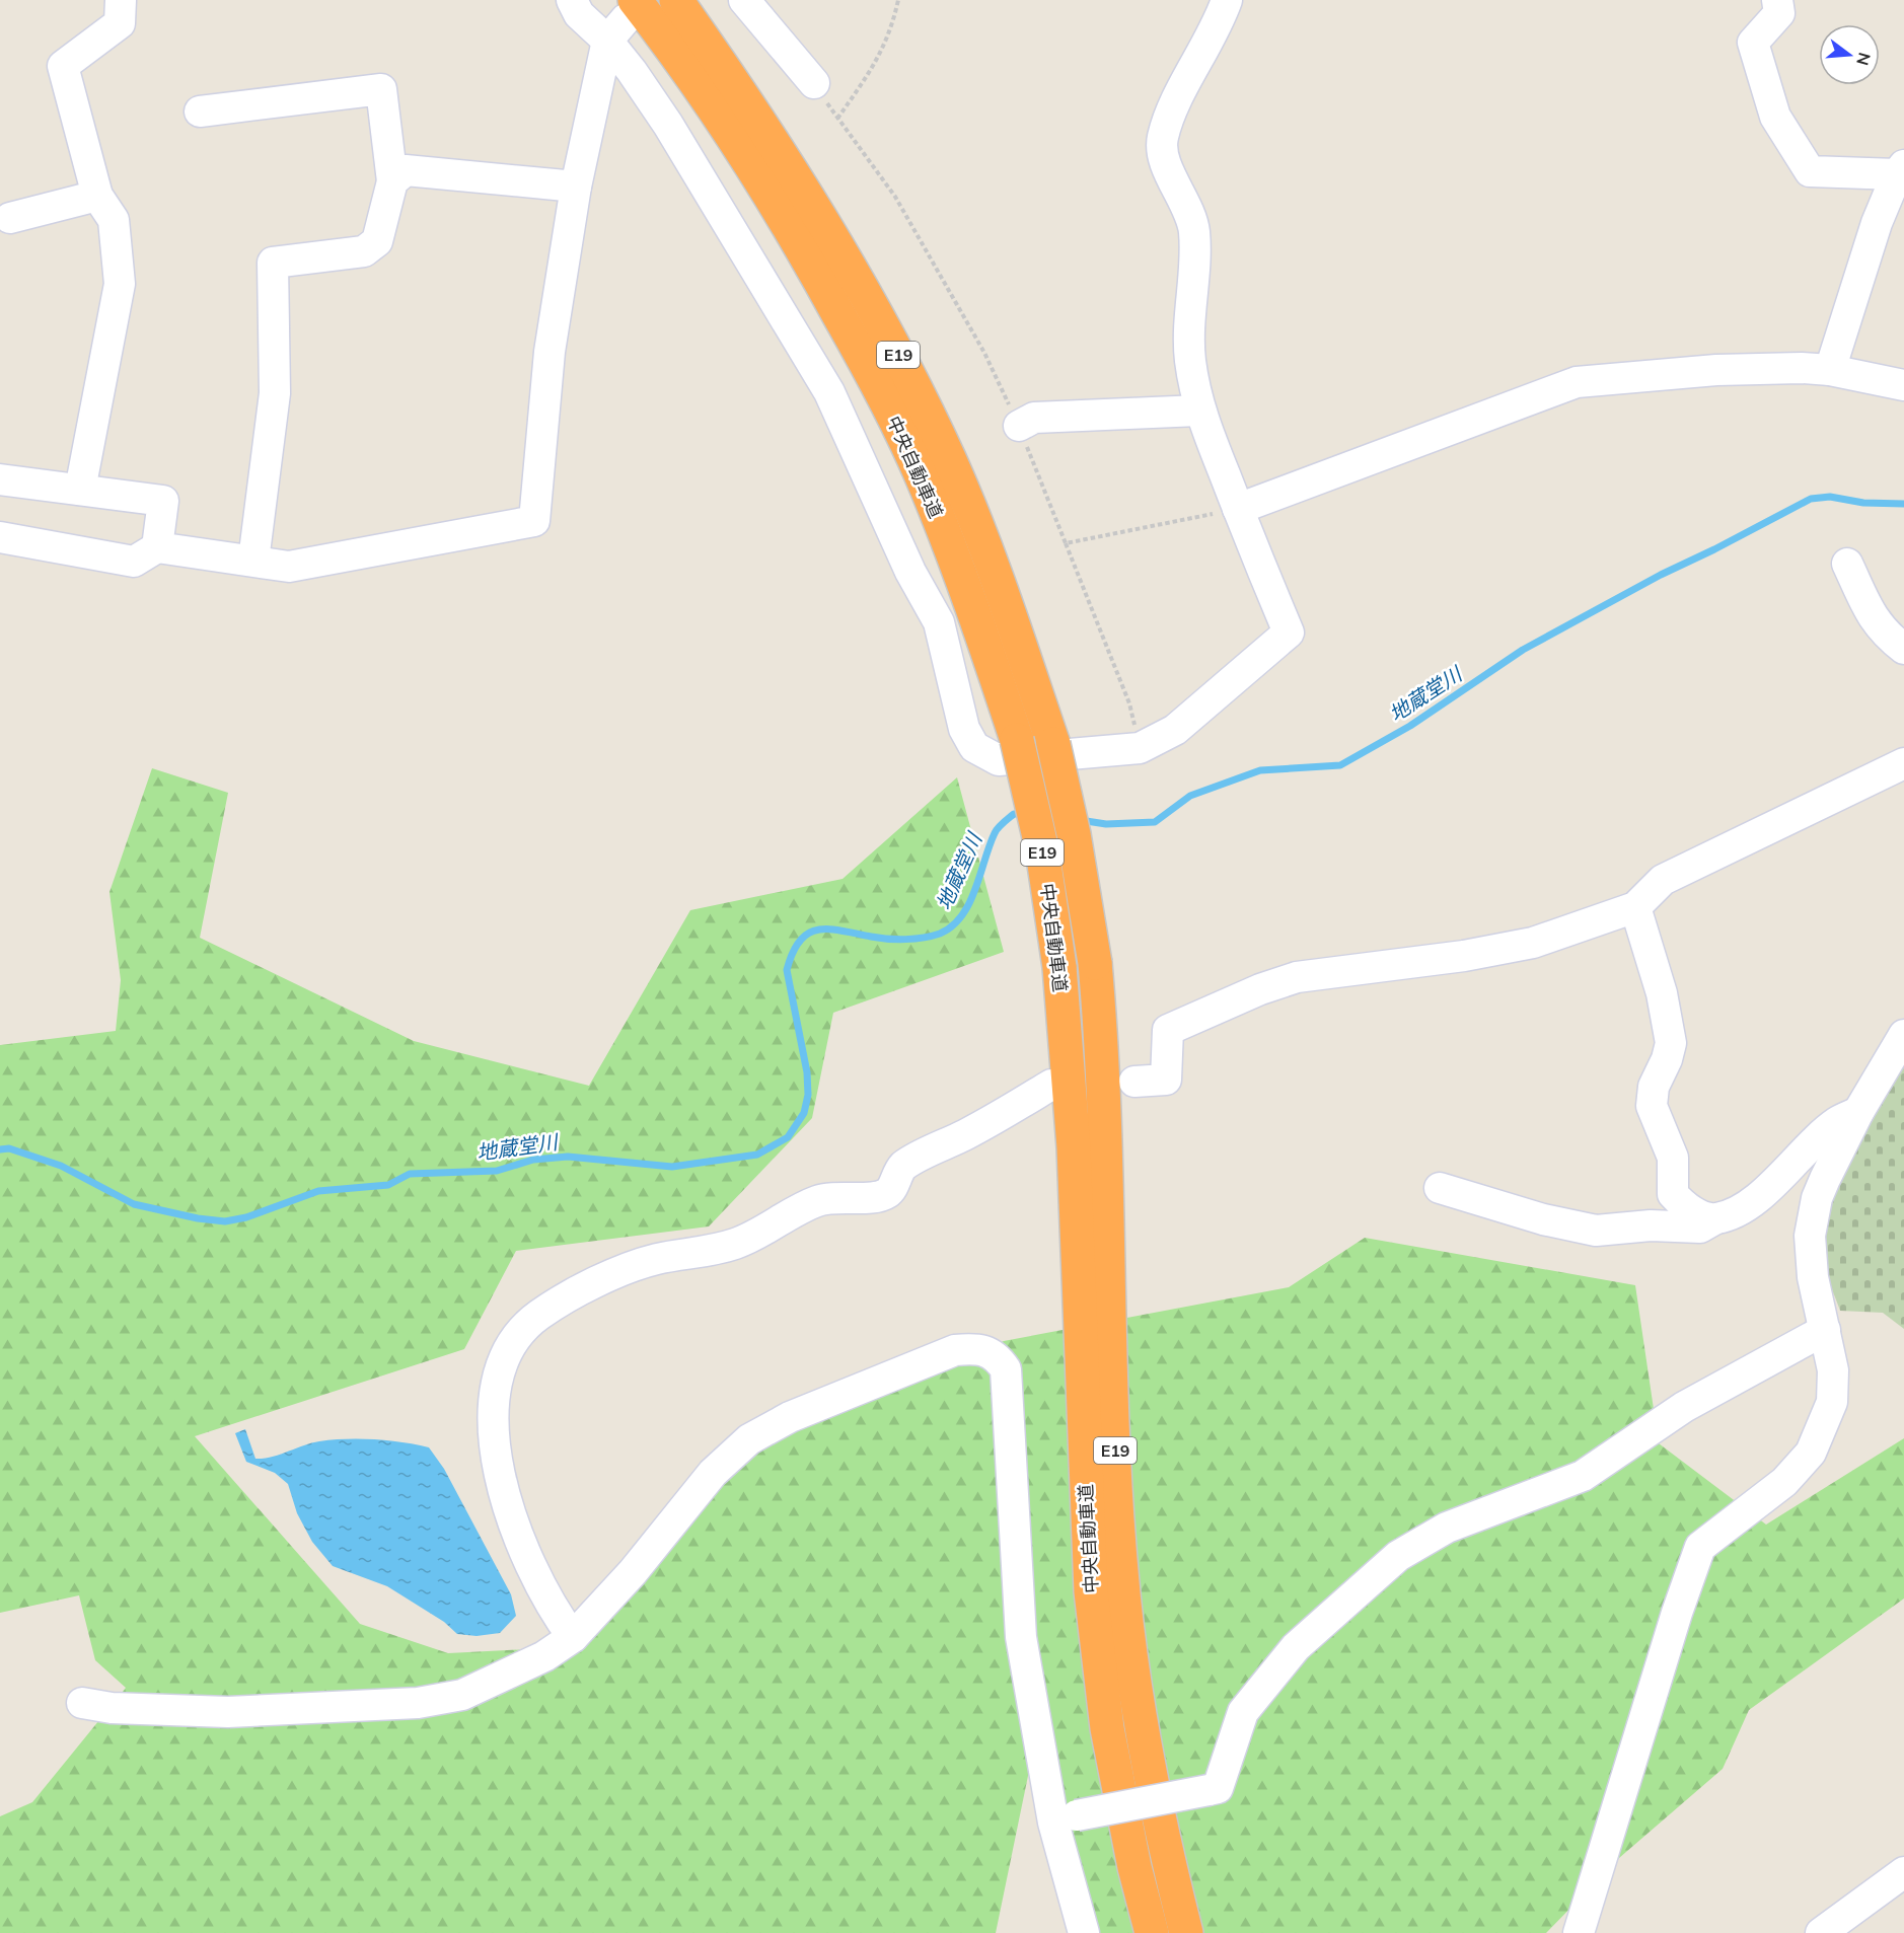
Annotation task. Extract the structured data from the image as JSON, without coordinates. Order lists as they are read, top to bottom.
{
  "streets": {
    "highway": ["E19", "中央自動車道"]
  },
  "water": ["地蔵堂川"],
  "north": "right"
}
